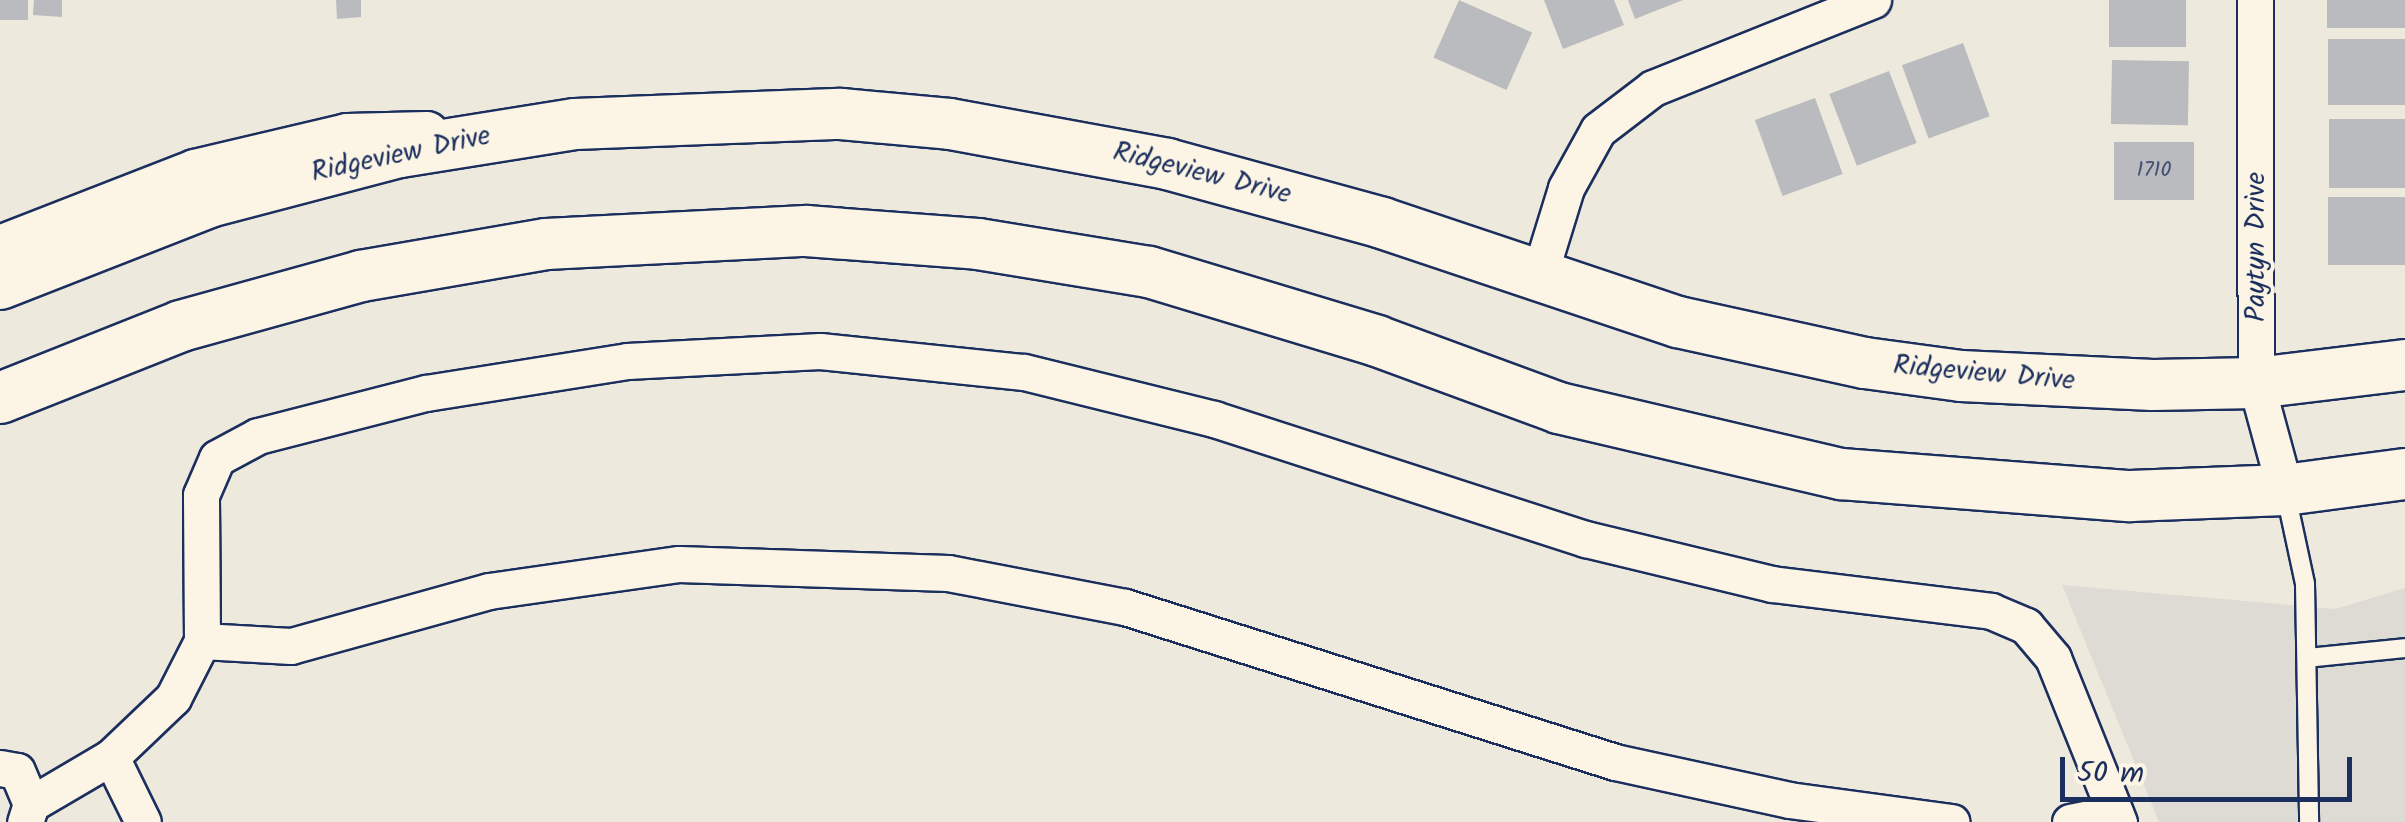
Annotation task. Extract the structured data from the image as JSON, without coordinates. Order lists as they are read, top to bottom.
{
  "streets": {
    "main road": ["Ridgeview Drive"],
    "street": ["Paytyn Drive"]
  },
  "crossings": [
    ["Ridgeview Drive", "Paytyn Drive"]
  ],
  "house_numbers": ["1710"],
  "scale_bar": "50 m"
}
